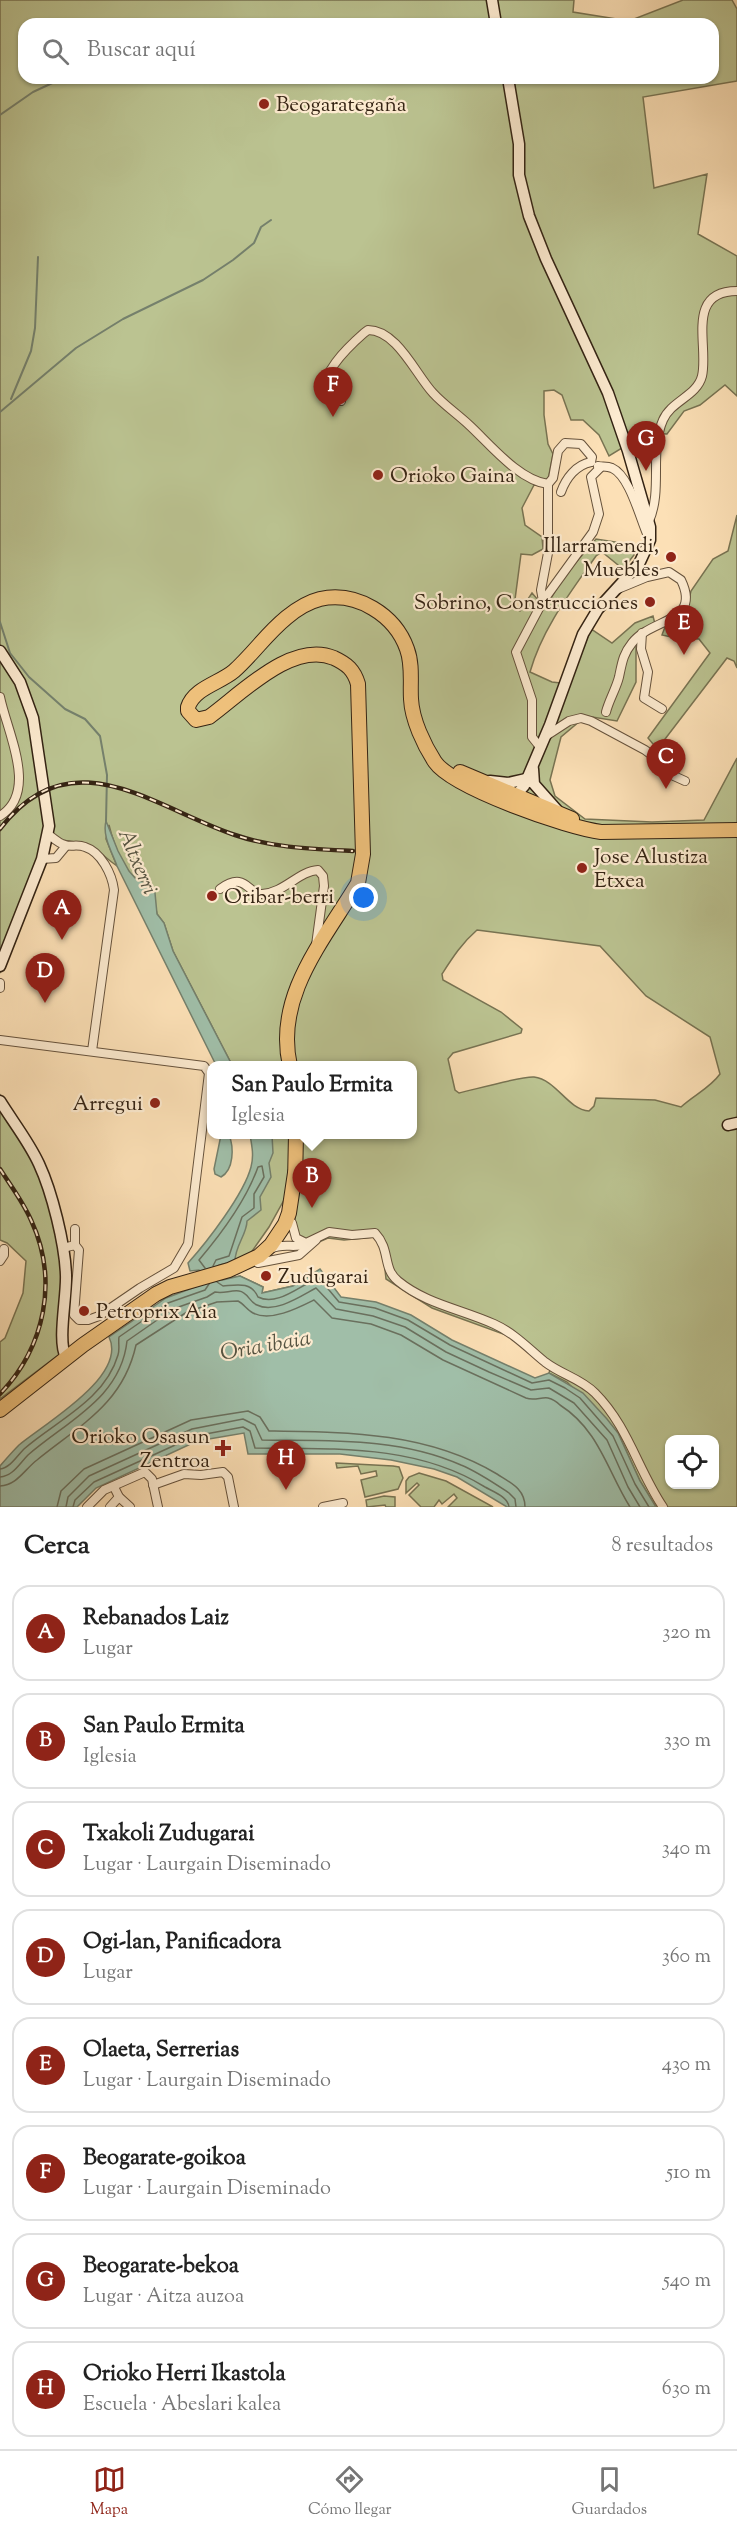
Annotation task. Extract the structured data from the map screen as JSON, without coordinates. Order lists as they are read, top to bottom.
{
  "water": ["Altxerri", "Oria ibaia"],
  "places": {
    "other": [
      "Beogarategaña",
      "Orioko Gaina",
      "Illarramendi, Muebles",
      "Sobrino, Construcciones",
      "Jose Alustiza Etxea",
      "Oribar-berri",
      "Arregui",
      "Zudugarai",
      "Petroprix Aia"
    ],
    "health": ["Orioko Osasun Zentroa"]
  },
  "page": {
    "search": "Buscar aquí",
    "pins": [
      "F",
      "G",
      "E",
      "C",
      "A",
      "D",
      "B",
      "H"
    ],
    "popup": ["San Paulo Ermita", "Iglesia"],
    "heading": ["Cerca", "8 resultados"],
    "list": [
      {
        "mark": "A",
        "name": "Rebanados Laiz",
        "note": "Lugar",
        "value": "320 m"
      },
      {
        "mark": "B",
        "name": "San Paulo Ermita",
        "note": "Iglesia",
        "value": "330 m"
      },
      {
        "mark": "C",
        "name": "Txakoli Zudugarai",
        "note": "Lugar · Laurgain Diseminado",
        "value": "340 m"
      },
      {
        "mark": "D",
        "name": "Ogi-lan, Panificadora",
        "note": "Lugar",
        "value": "360 m"
      },
      {
        "mark": "E",
        "name": "Olaeta, Serrerias",
        "note": "Lugar · Laurgain Diseminado",
        "value": "430 m"
      },
      {
        "mark": "F",
        "name": "Beogarate-goikoa",
        "note": "Lugar · Laurgain Diseminado",
        "value": "510 m"
      },
      {
        "mark": "G",
        "name": "Beogarate-bekoa",
        "note": "Lugar · Aitza auzoa",
        "value": "540 m"
      },
      {
        "mark": "H",
        "name": "Orioko Herri Ikastola",
        "note": "Escuela · Abeslari kalea",
        "value": "630 m"
      }
    ],
    "nav": ["Mapa", "Cómo llegar", "Guardados"]
  }
}
